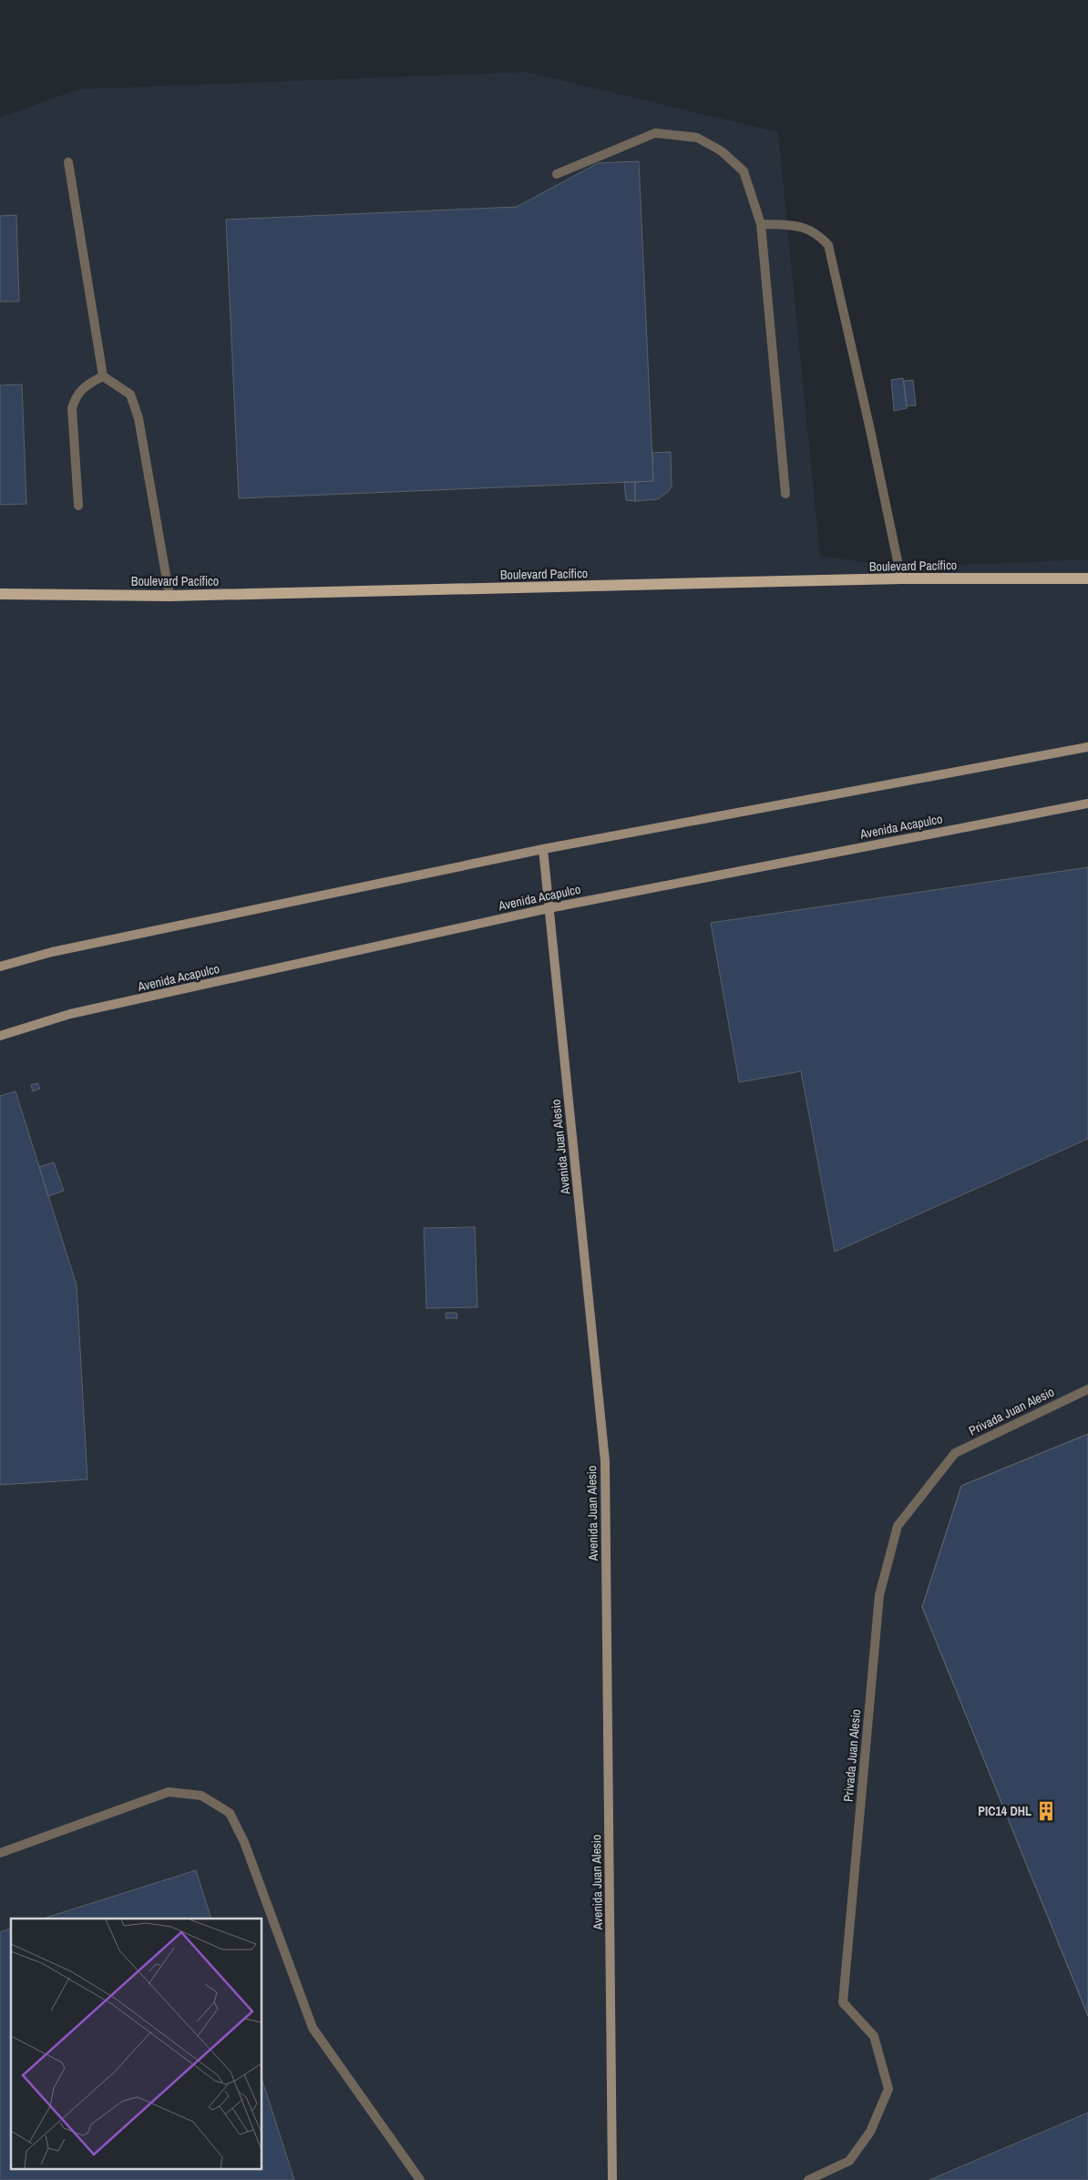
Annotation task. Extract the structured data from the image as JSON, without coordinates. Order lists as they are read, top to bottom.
{
  "streets": {
    "main road": ["Boulevard Pacífico", "Avenida Acapulco", "Avenida Juan Alesio"],
    "lane": ["Privada Juan Alesio"]
  },
  "crossings": [
    ["Avenida Acapulco", "Avenida Juan Alesio"]
  ],
  "places": {
    "building": ["PIC14 DHL"]
  }
}
